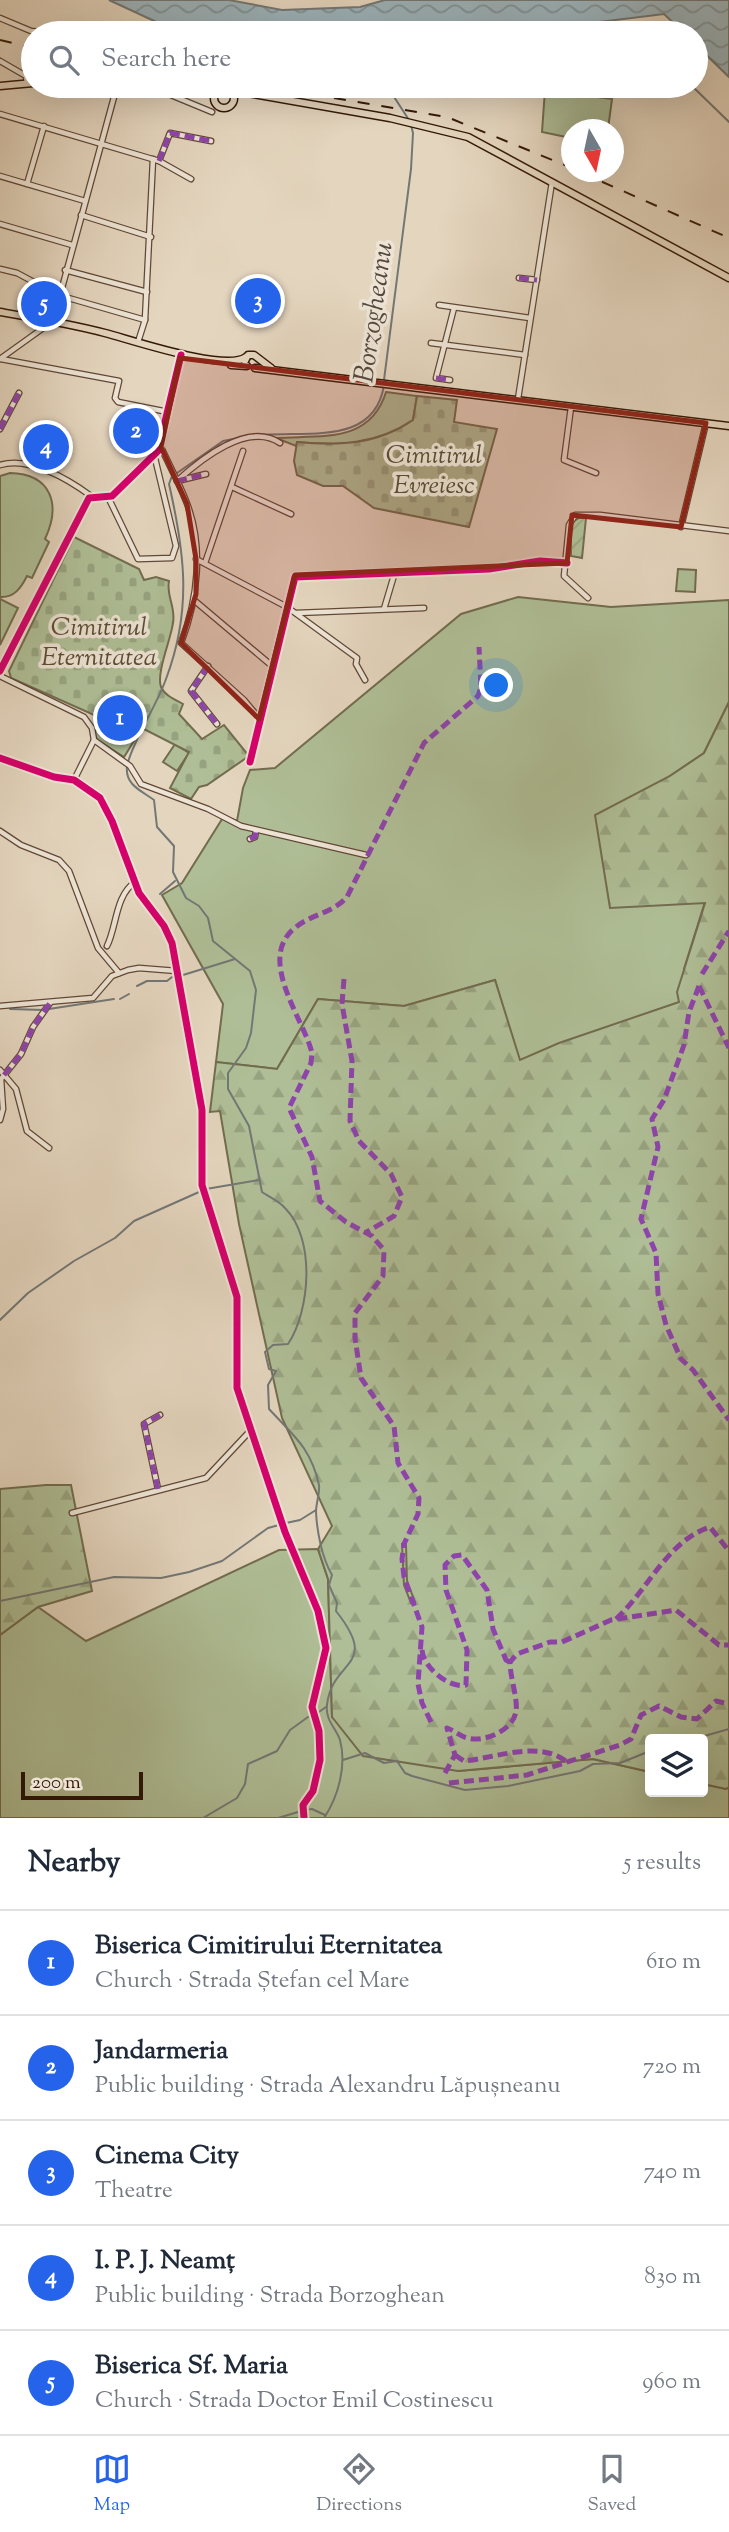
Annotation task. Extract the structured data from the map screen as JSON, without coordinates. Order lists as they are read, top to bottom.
{
  "water": ["Borzogheanu"],
  "parks": ["Cimitirul Evreiesc", "Cimitirul Eternitatea"],
  "scale_bar": "200 m",
  "north": "bottom",
  "page": {
    "search": "Search here",
    "pins": [
      "3",
      "5",
      "2",
      "4",
      "1"
    ],
    "scale": "200 m",
    "heading": ["Nearby", "5 results"],
    "list": [
      {
        "mark": "1",
        "name": "Biserica Cimitirului Eternitatea",
        "note": "Church · Strada Ștefan cel Mare",
        "value": "610 m"
      },
      {
        "mark": "2",
        "name": "Jandarmeria",
        "note": "Public building · Strada Alexandru Lăpușneanu",
        "value": "720 m"
      },
      {
        "mark": "3",
        "name": "Cinema City",
        "note": "Theatre",
        "value": "740 m"
      },
      {
        "mark": "4",
        "name": "I. P. J. Neamț",
        "note": "Public building · Strada Borzoghean",
        "value": "830 m"
      },
      {
        "mark": "5",
        "name": "Biserica Sf. Maria",
        "note": "Church · Strada Doctor Emil Costinescu",
        "value": "960 m"
      }
    ],
    "nav": ["Map", "Directions", "Saved"]
  }
}
